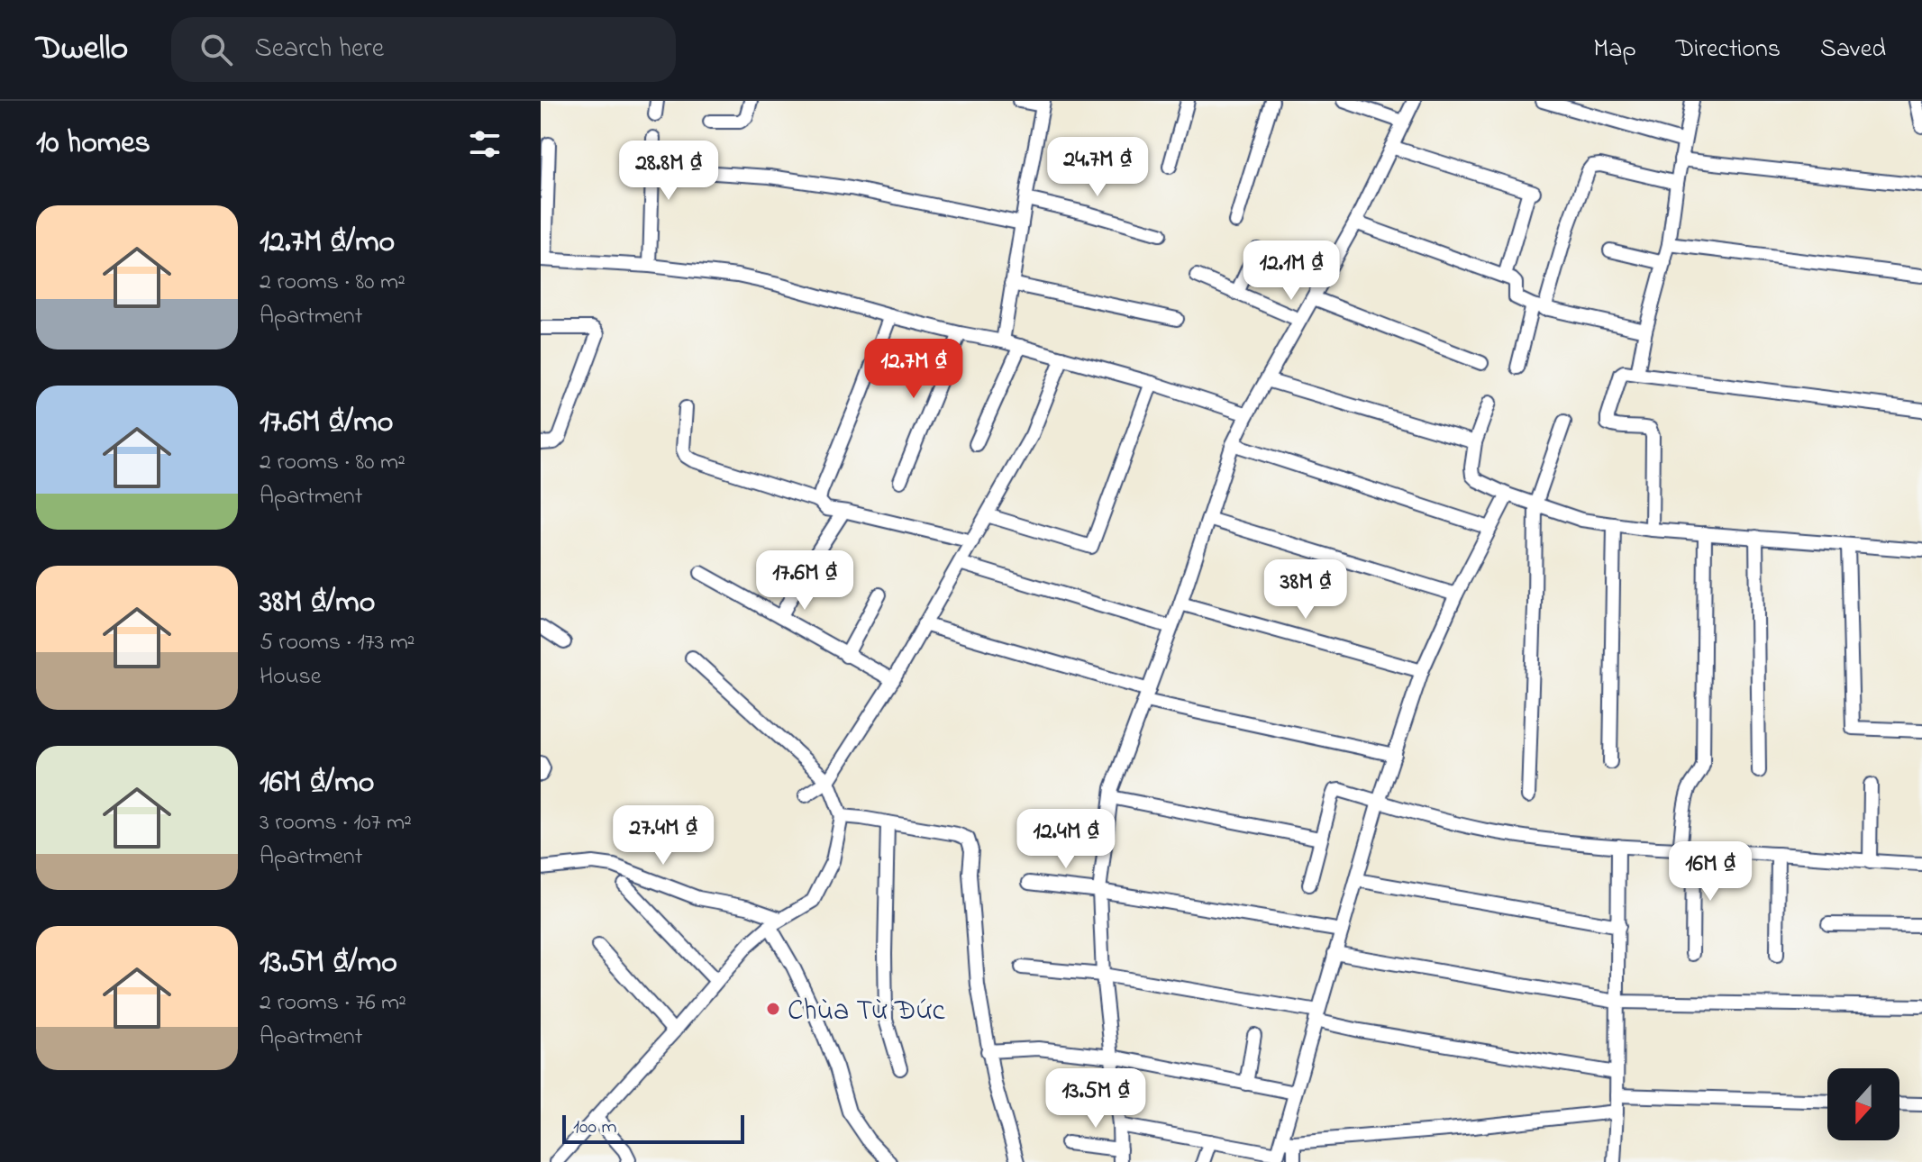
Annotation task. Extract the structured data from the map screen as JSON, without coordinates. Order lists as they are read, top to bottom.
{
  "places": ["Chùa Từ Đức"],
  "scale_bar": "100 m",
  "north": "bottom",
  "page": {
    "header": "Dwello",
    "search": "Search here",
    "nav": ["Map", "Directions", "Saved"],
    "heading": "10 homes",
    "price": [
      "24.7M ₫",
      "28.8M ₫",
      "12.1M ₫",
      "12.7M ₫",
      "17.6M ₫",
      "38M ₫",
      "27.4M ₫",
      "12.4M ₫",
      "16M ₫",
      "13.5M ₫"
    ],
    "list": [
      {
        "name": "12.7M ₫/mo",
        "note": "2 rooms · 80 m² · Apartment"
      },
      {
        "name": "17.6M ₫/mo",
        "note": "2 rooms · 80 m² · Apartment"
      },
      {
        "name": "38M ₫/mo",
        "note": "5 rooms · 173 m² · House"
      },
      {
        "name": "16M ₫/mo",
        "note": "3 rooms · 107 m² · Apartment"
      },
      {
        "name": "13.5M ₫/mo",
        "note": "2 rooms · 76 m² · Apartment"
      }
    ],
    "scale": "100 m"
  }
}
